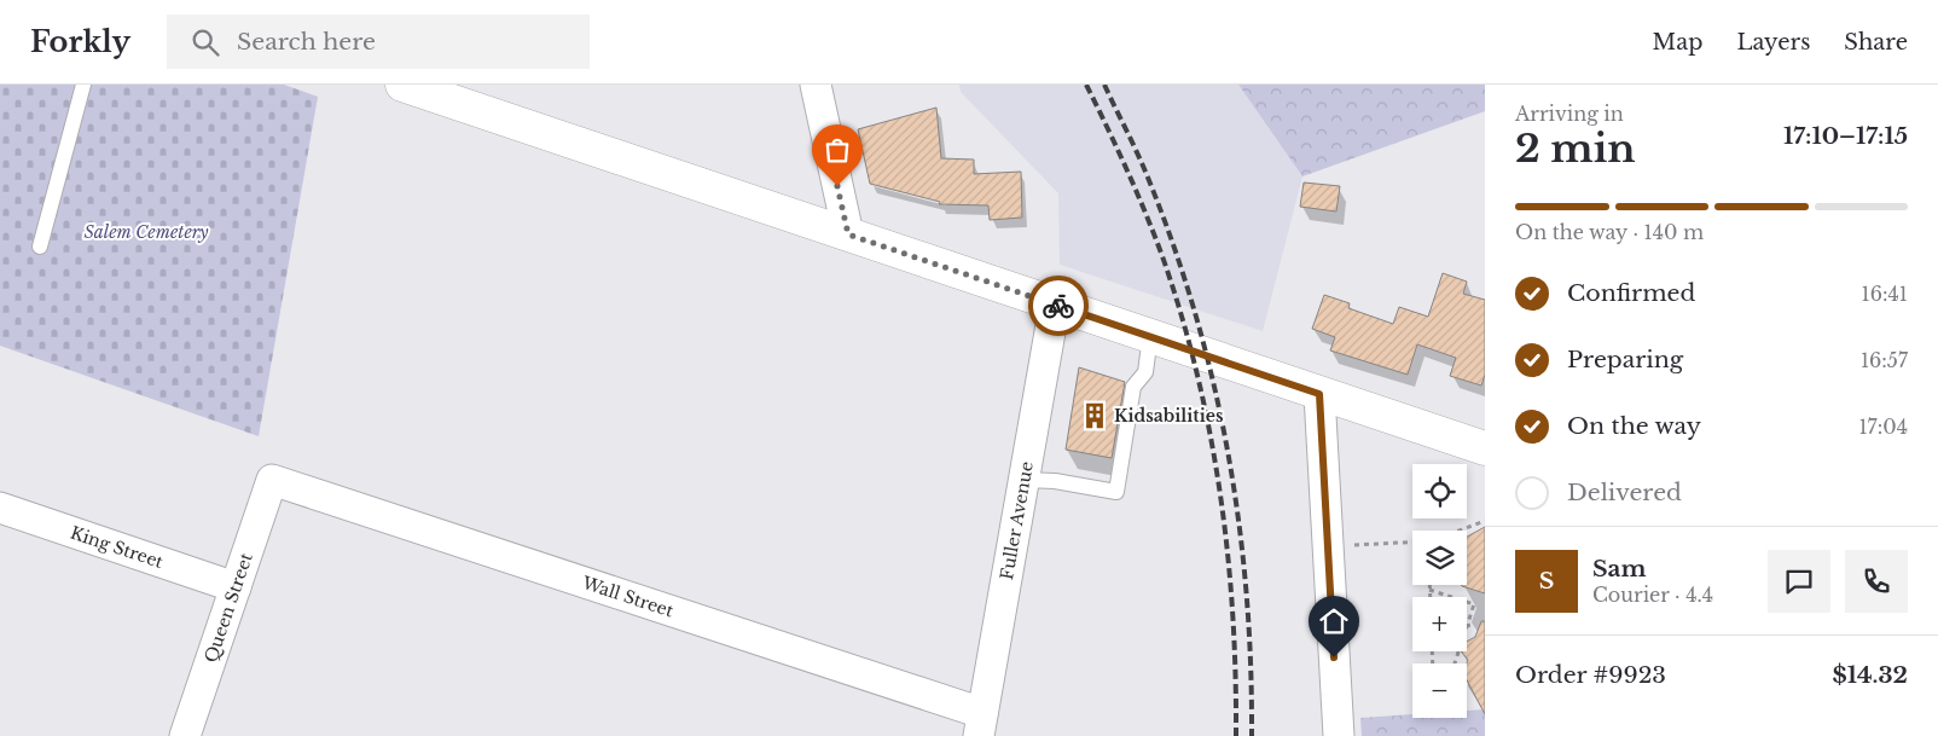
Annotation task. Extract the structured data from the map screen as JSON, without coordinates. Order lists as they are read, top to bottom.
{
  "streets": {
    "street": [
      "Fuller Avenue",
      "King Street",
      "Wall Street",
      "Queen Street"
    ]
  },
  "crossings": [
    ["Fuller Avenue", "Wall Street"],
    ["King Street", "Queen Street"],
    ["Wall Street", "Queen Street"]
  ],
  "parks": ["Salem Cemetery"],
  "places": {
    "building": ["Kidsabilities"]
  },
  "page": {
    "header": "Forkly",
    "search": "Search here",
    "nav": ["Map", "Layers", "Share"],
    "heading": ["2 min", "Arriving in", "17:10–17:15"],
    "panel": [
      "Sam",
      "Courier · 4.4",
      "Order #9923",
      "$14.32"
    ],
    "bar": "On the way · 140 m",
    "list": [
      ["Confirmed", "16:41"],
      ["Preparing", "16:57"],
      ["On the way", "17:04"],
      "Delivered"
    ],
    "map_buttons": ["+", "−"],
    "round": "S"
  }
}
